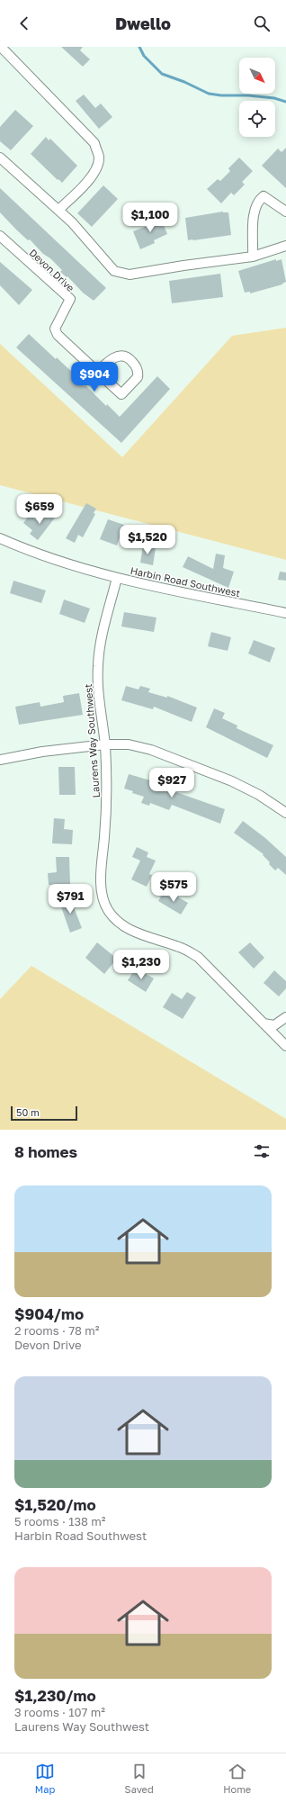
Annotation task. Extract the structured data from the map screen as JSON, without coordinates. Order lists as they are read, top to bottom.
{
  "streets": {
    "street": ["Devon Drive", "Harbin Road Southwest", "Laurens Way Southwest"]
  },
  "crossings": [
    ["Harbin Road Southwest", "Laurens Way Southwest"]
  ],
  "scale_bar": "50 m",
  "north": "bottom right",
  "page": {
    "header": "Dwello",
    "price": [
      "$1,100",
      "$904",
      "$659",
      "$1,520",
      "$927",
      "$575",
      "$791",
      "$1,230"
    ],
    "scale": "50 m",
    "heading": "8 homes",
    "list": [
      {
        "name": "$904/mo",
        "note": "2 rooms · 78 m² · Devon Drive"
      },
      {
        "name": "$1,520/mo",
        "note": "5 rooms · 138 m² · Harbin Road Southwest"
      },
      {
        "name": "$1,230/mo",
        "note": "3 rooms · 107 m² · Laurens Way Southwest"
      }
    ],
    "tabs": ["Map", "Saved", "Home"]
  }
}
